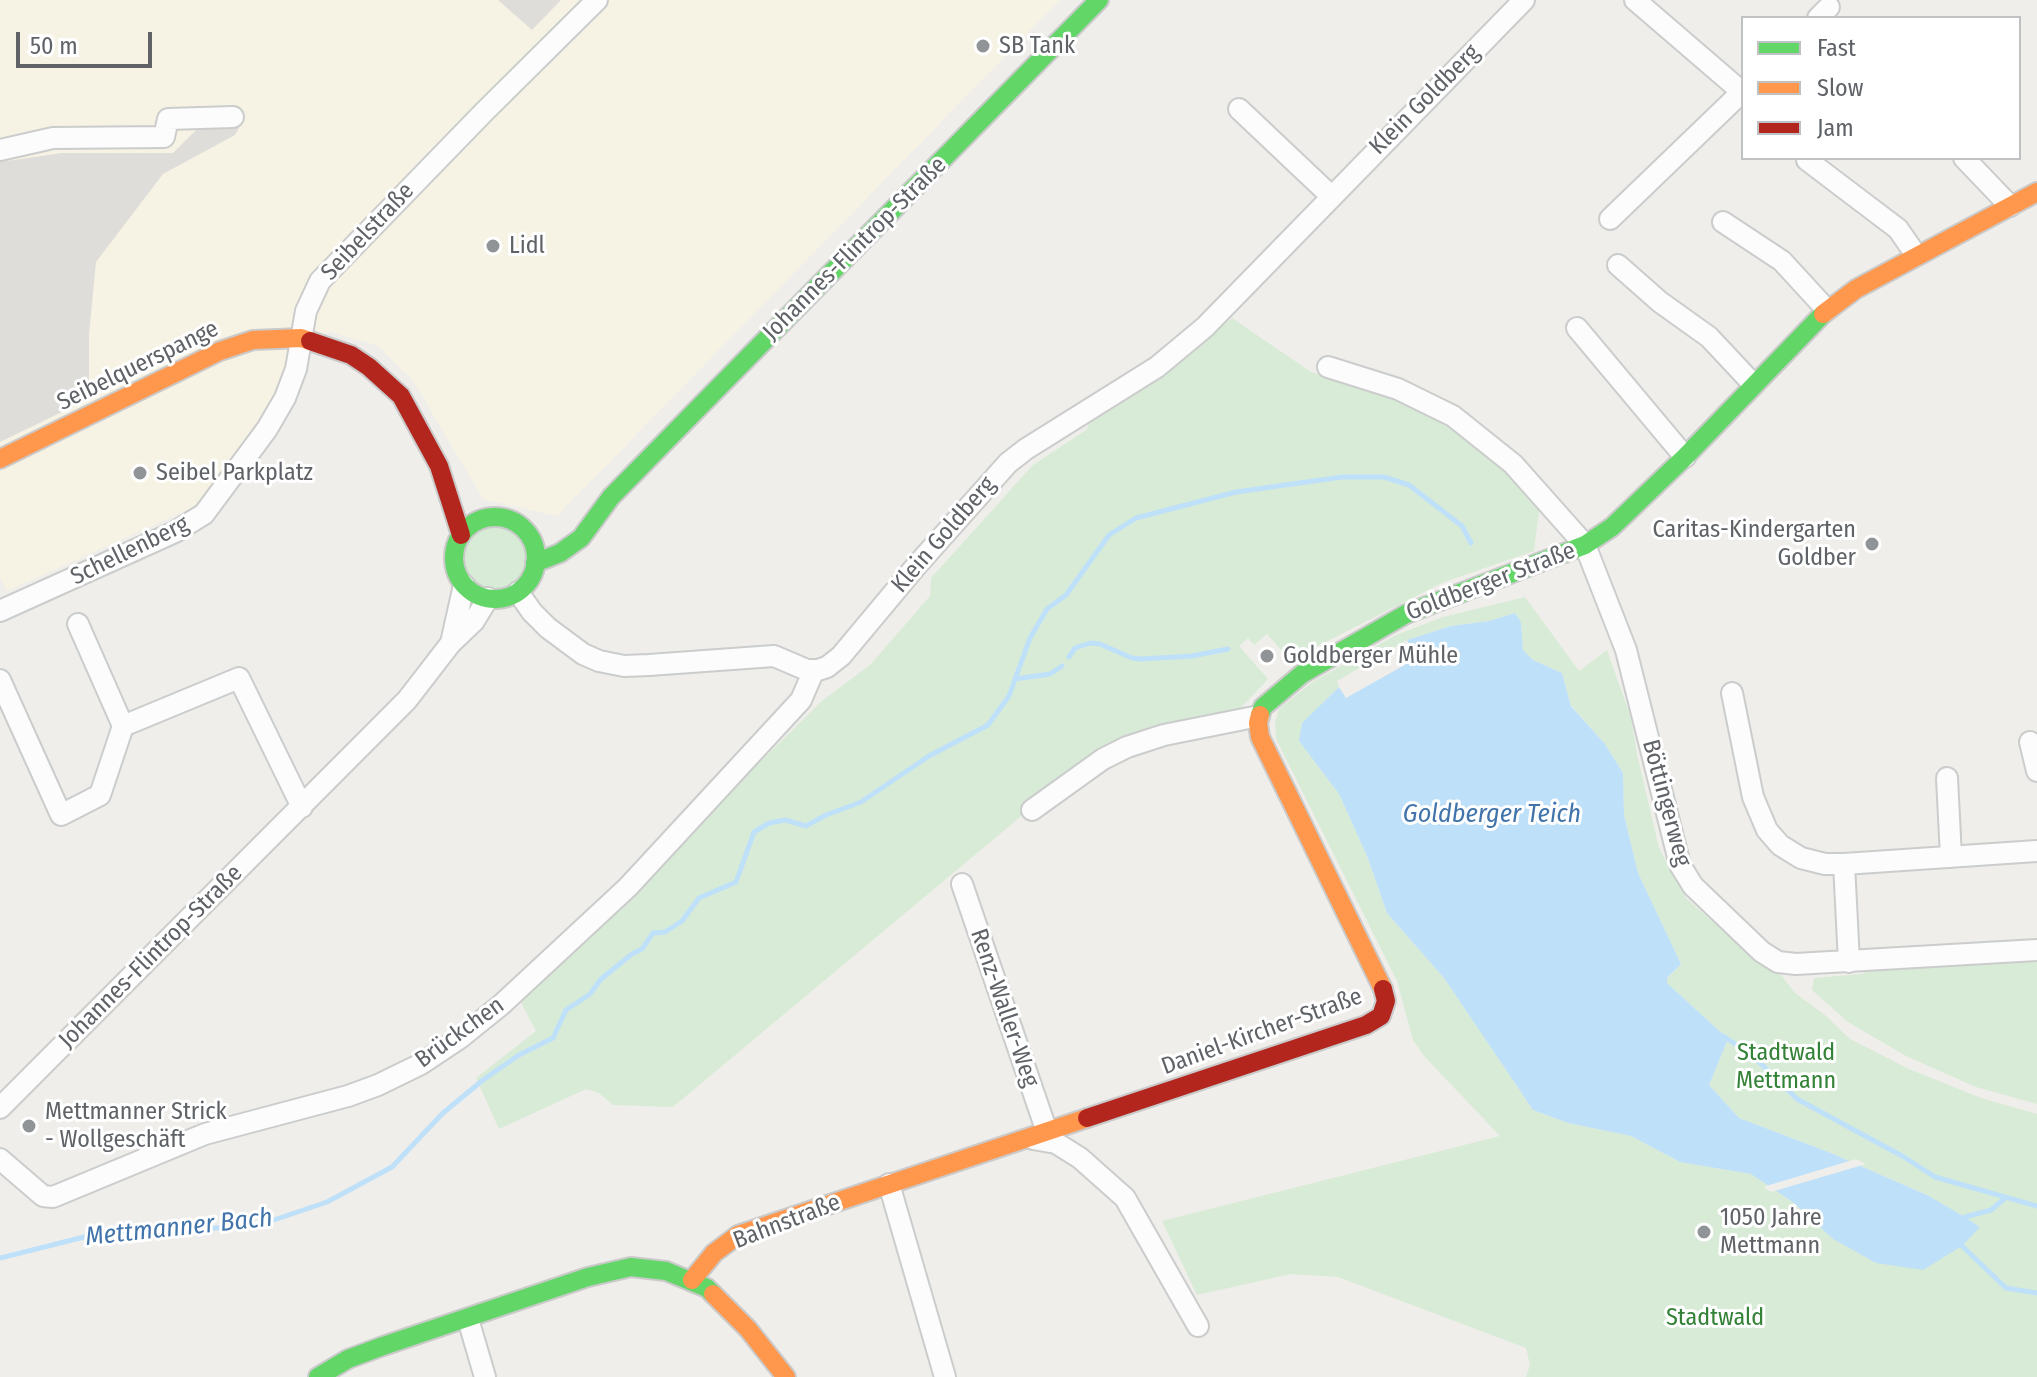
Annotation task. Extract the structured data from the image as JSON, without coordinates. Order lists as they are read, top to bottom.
{
  "streets": {
    "street": [
      "Klein Goldberg",
      "Seibelstraße",
      "Johannes-Flintrop-Straße",
      "Seibelquerspange",
      "Schellenberg",
      "Goldberger Straße",
      "Böttingerweg",
      "Renz-Waller-Weg",
      "Daniel-Kircher-Straße",
      "Brückchen",
      "Bahnstraße"
    ]
  },
  "crossings": [
    ["Klein Goldberg", "Brückchen"],
    ["Seibelstraße", "Seibelquerspange"],
    ["Seibelstraße", "Schellenberg"],
    ["Seibelquerspange", "Schellenberg"],
    ["Goldberger Straße", "Böttingerweg"],
    ["Goldberger Straße", "Daniel-Kircher-Straße"],
    ["Renz-Waller-Weg", "Daniel-Kircher-Straße"],
    ["Renz-Waller-Weg", "Bahnstraße"],
    ["Daniel-Kircher-Straße", "Bahnstraße"]
  ],
  "water": ["Goldberger Teich", "Mettmanner Bach"],
  "parks": ["Stadtwald Mettmann", "Stadtwald"],
  "places": [
    "SB Tank",
    "Lidl",
    "Seibel Parkplatz",
    "Caritas-Kindergarten Goldber",
    "Goldberger Mühle",
    "Mettmanner Strick - Wollgeschäft",
    "1050 Jahre Mettmann"
  ],
  "legend": ["Fast", "Slow", "Jam"],
  "scale_bar": "50 m"
}
